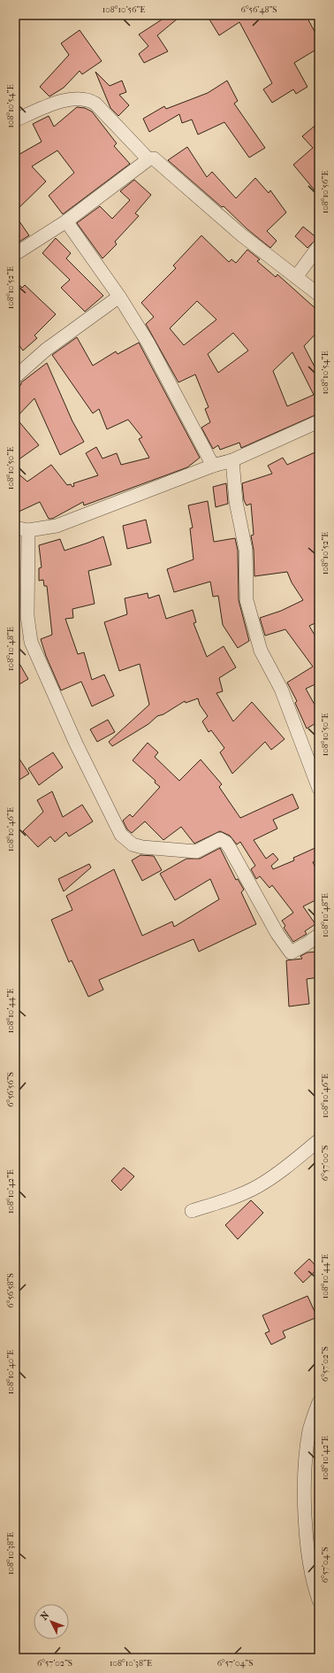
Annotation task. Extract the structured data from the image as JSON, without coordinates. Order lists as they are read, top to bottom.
{
  "north": "top left",
  "coordinates": [
    "108°10'56\"E",
    "6°56'48\"S",
    "108°10'54\"E",
    "108°10'52\"E",
    "108°10'50\"E",
    "108°10'48\"E",
    "108°10'46\"E",
    "108°10'44\"E",
    "6°56'56\"S",
    "6°57'00\"S",
    "108°10'42\"E",
    "6°56'58\"S",
    "6°57'02\"S",
    "108°10'40\"E",
    "108°10'38\"E",
    "6°57'04\"S"
  ]
}
